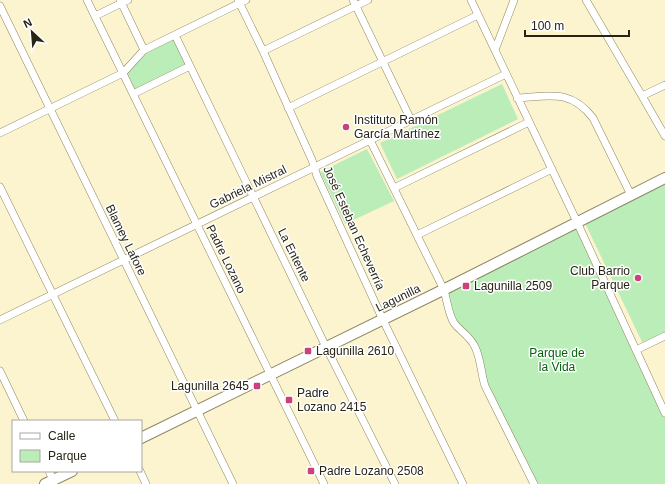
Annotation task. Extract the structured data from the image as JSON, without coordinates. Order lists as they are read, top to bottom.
{
  "streets": {
    "main road": ["Lagunilla"],
    "street": [
      "Gabriela Mistral",
      "José Esteban Echeverría",
      "Blamey Lafore",
      "La Entente",
      "Padre Lozano"
    ]
  },
  "crossings": [
    ["Gabriela Mistral", "José Esteban Echeverría"],
    ["Gabriela Mistral", "Blamey Lafore"],
    ["Gabriela Mistral", "La Entente"],
    ["Gabriela Mistral", "Padre Lozano"],
    ["José Esteban Echeverría", "Lagunilla"],
    ["Blamey Lafore", "Lagunilla"],
    ["La Entente", "Lagunilla"],
    ["Padre Lozano", "Lagunilla"]
  ],
  "parks": ["Parque de la Vida"],
  "places": {
    "other": ["Instituto Ramón García Martínez", "Club Barrio Parque"],
    "transit": [
      "Lagunilla 2509",
      "Lagunilla 2610",
      "Lagunilla 2645",
      "Padre Lozano 2415",
      "Padre Lozano 2508"
    ]
  },
  "legend": ["Calle", "Parque"],
  "scale_bar": "100 m",
  "north": "top left"
}
